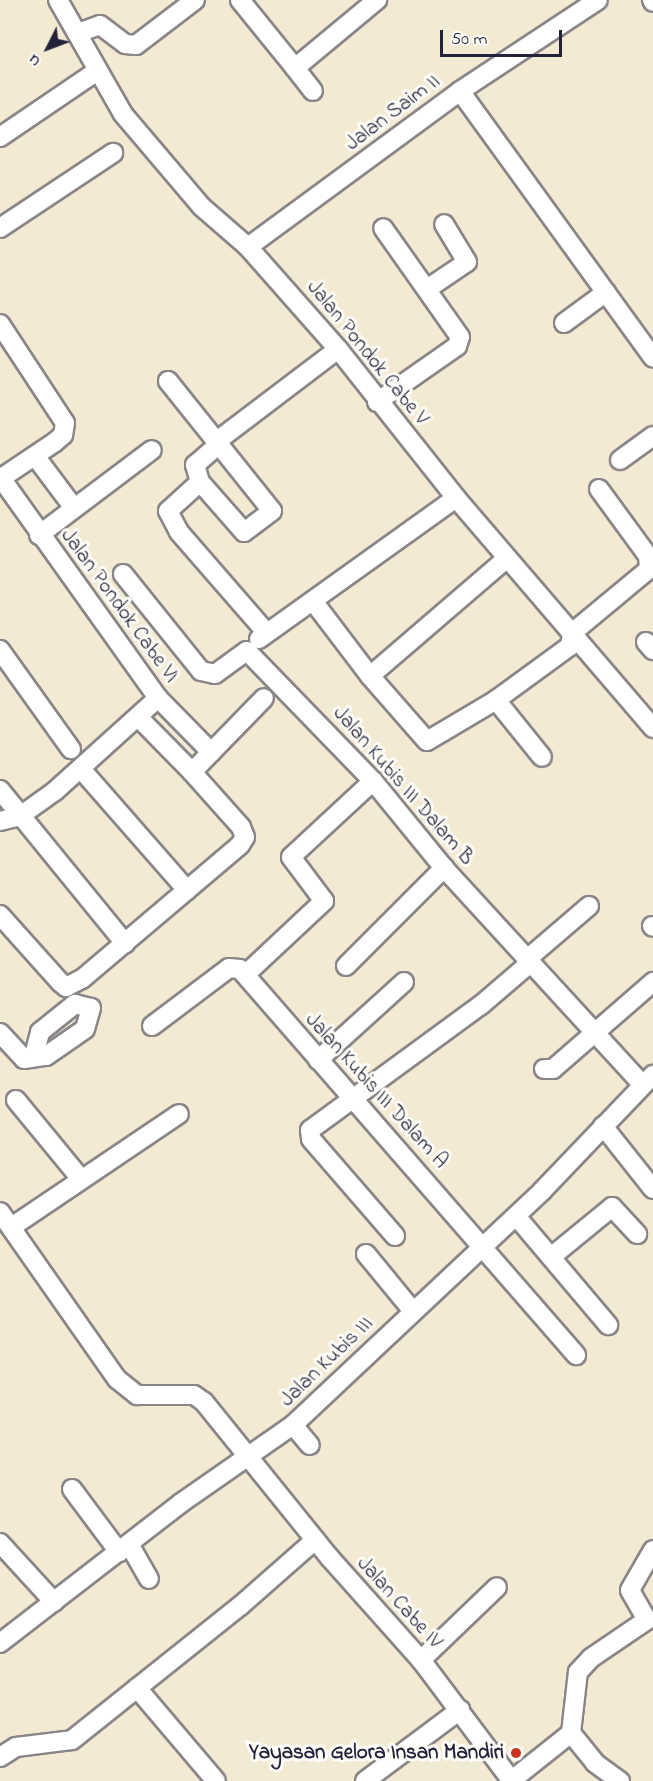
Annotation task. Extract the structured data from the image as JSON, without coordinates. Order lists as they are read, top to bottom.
{
  "streets": {
    "street": [
      "Jalan Saim II",
      "Jalan Pondok Cabe V",
      "Jalan Pondok Cabe VI",
      "Jalan Kubis III Dalam B",
      "Jalan Kubis III Dalam A",
      "Jalan Kubis III",
      "Jalan Cabe IV"
    ]
  },
  "crossings": [
    ["Jalan Saim II", "Jalan Pondok Cabe V"],
    ["Jalan Kubis III Dalam B", "Jalan Kubis III"],
    ["Jalan Kubis III Dalam A", "Jalan Kubis III"],
    ["Jalan Kubis III", "Jalan Cabe IV"]
  ],
  "places": ["Yayasan Gelora Insan Mandiri"],
  "scale_bar": "50 m",
  "north": "bottom left"
}
